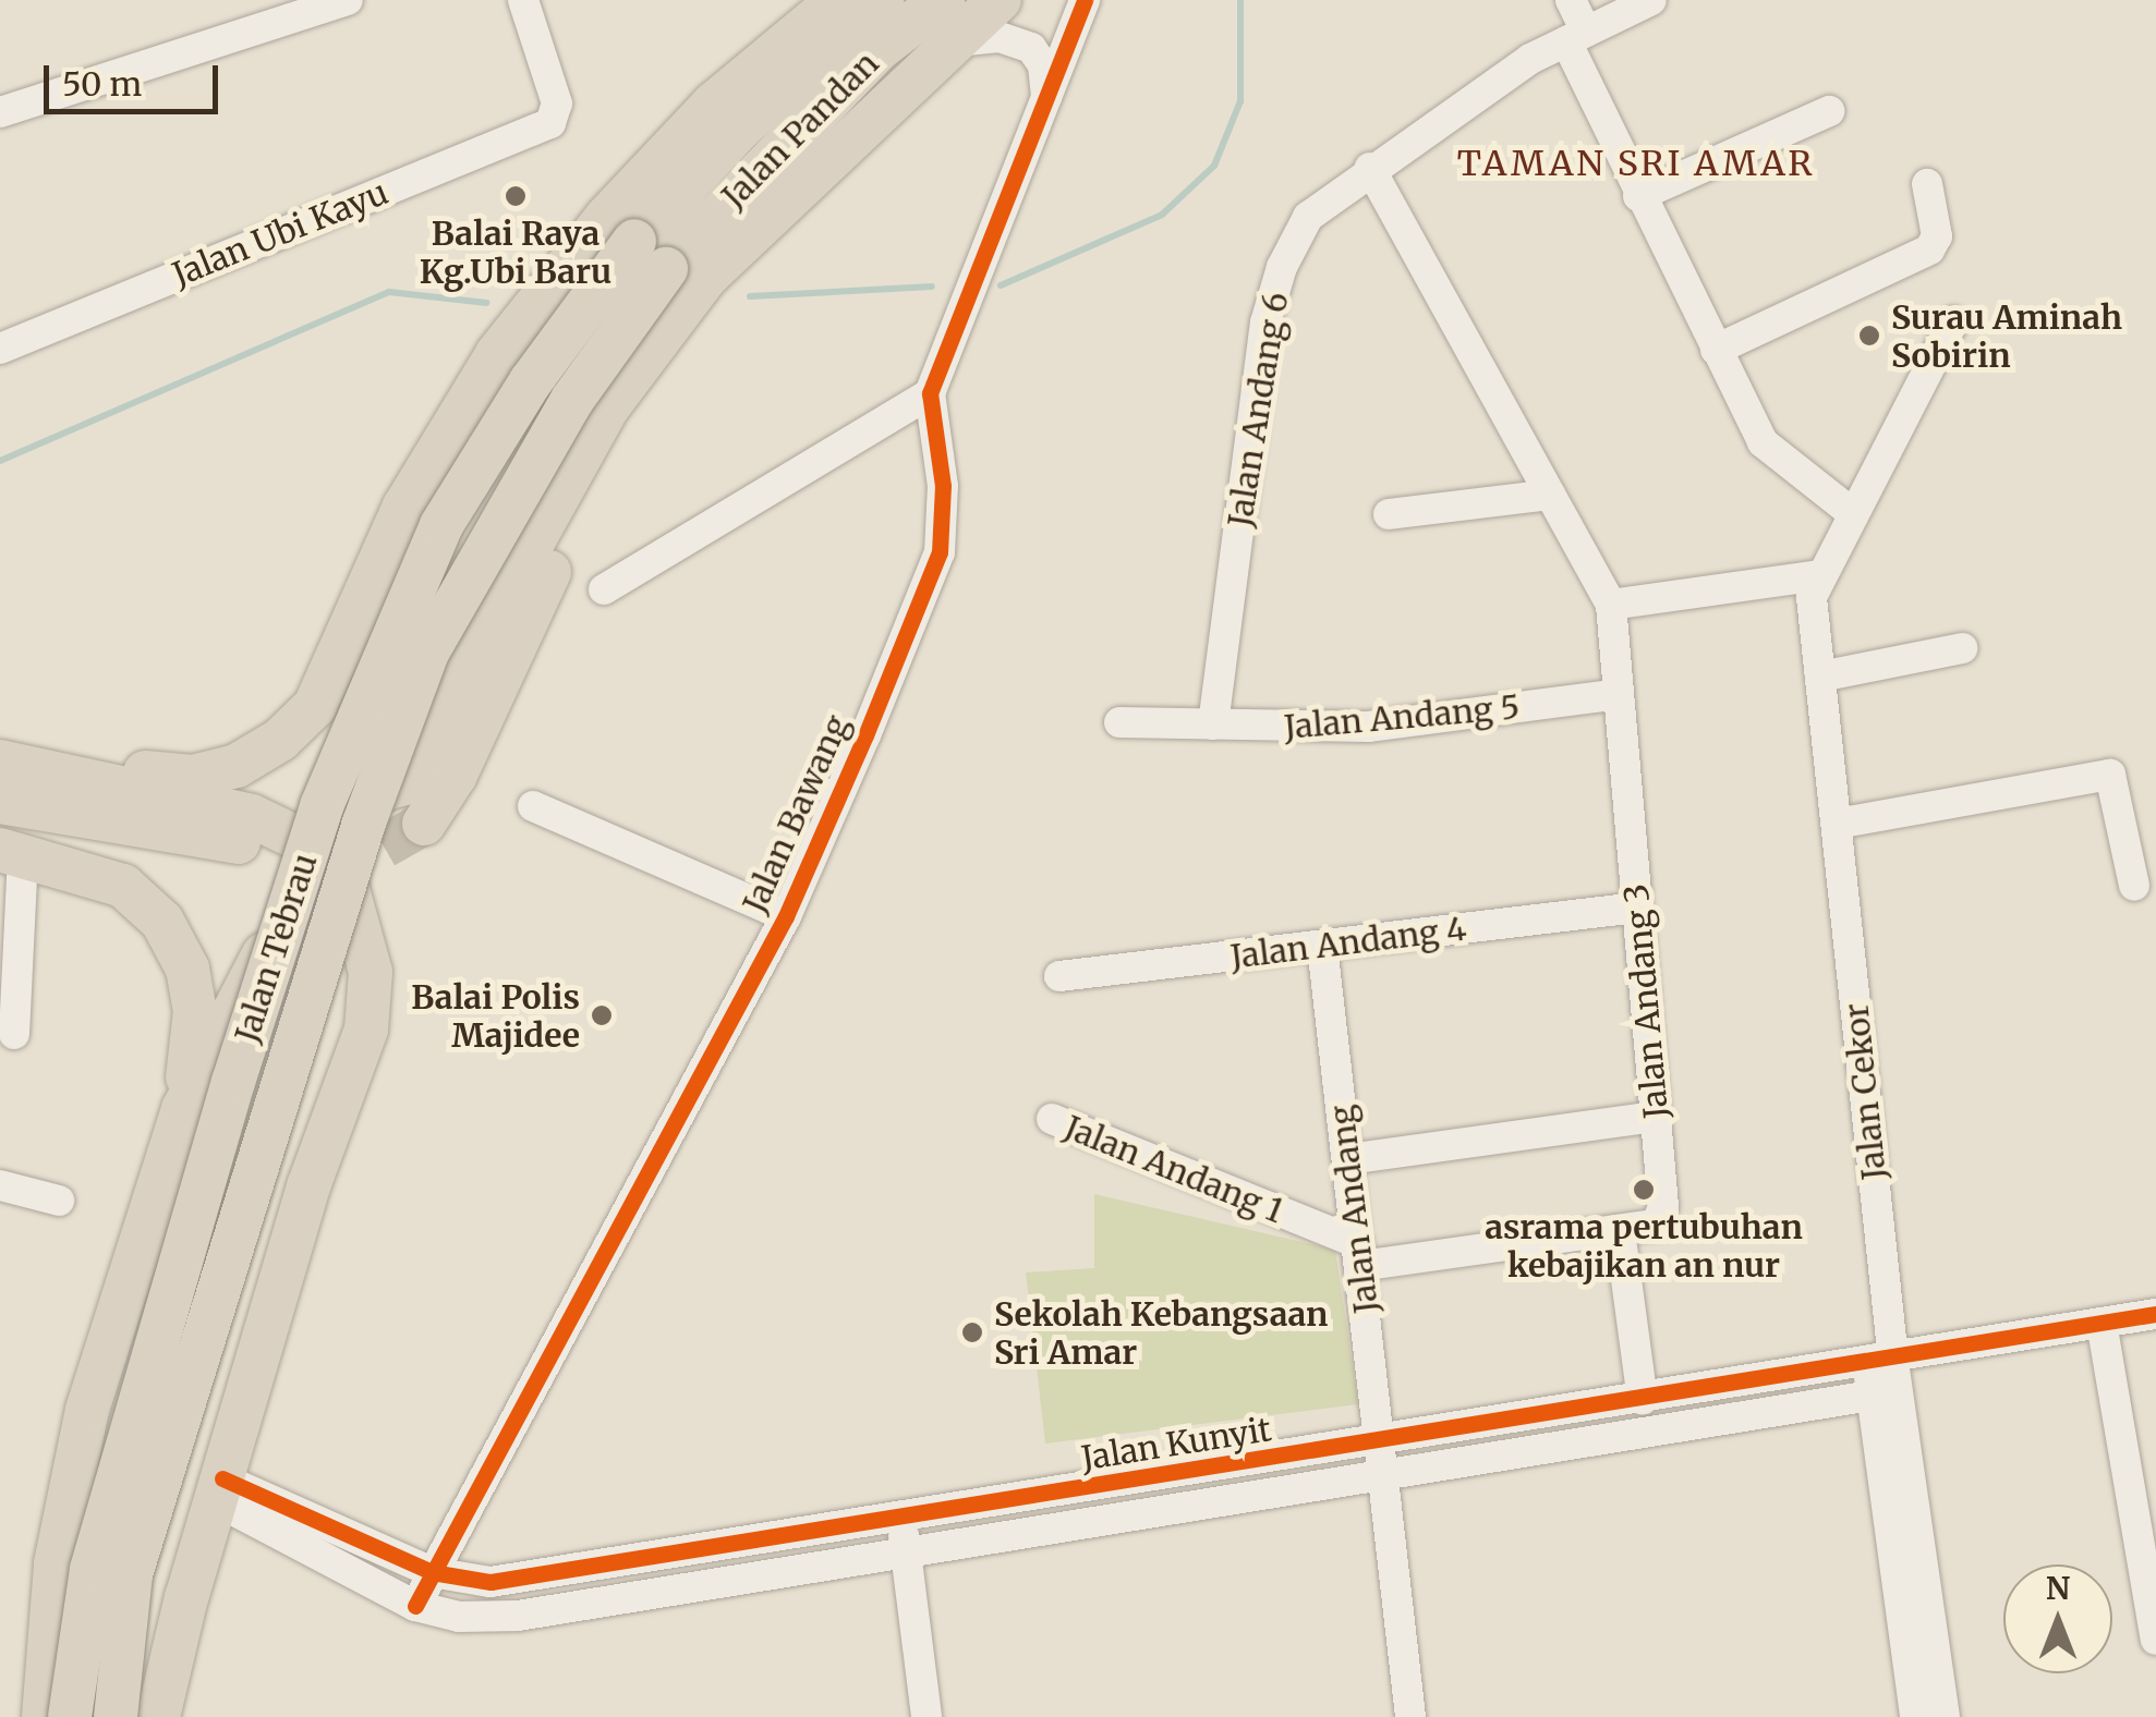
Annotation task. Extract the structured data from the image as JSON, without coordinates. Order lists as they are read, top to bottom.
{
  "streets": {
    "highway": ["Jalan Pandan", "Jalan Tebrau"],
    "street": [
      "Jalan Ubi Kayu",
      "Jalan Andang 6",
      "Jalan Andang 5",
      "Jalan Bawang",
      "Jalan Andang 4",
      "Jalan Andang 3",
      "Jalan Cekor",
      "Jalan Andang 1",
      "Jalan Andang",
      "Jalan Kunyit"
    ]
  },
  "crossings": [
    ["Jalan Pandan", "Jalan Tebrau"],
    ["Jalan Andang 6", "Jalan Andang 5"],
    ["Jalan Andang 6", "Jalan Andang 3"],
    ["Jalan Andang 5", "Jalan Andang 3"],
    ["Jalan Bawang", "Jalan Kunyit"],
    ["Jalan Andang 4", "Jalan Andang 3"],
    ["Jalan Andang 4", "Jalan Andang"],
    ["Jalan Andang 3", "Jalan Andang 1"],
    ["Jalan Andang 3", "Jalan Andang"],
    ["Jalan Cekor", "Jalan Kunyit"],
    ["Jalan Andang 1", "Jalan Andang"],
    ["Jalan Andang", "Jalan Kunyit"]
  ],
  "districts": ["TAMAN SRI AMAR"],
  "places": [
    "Balai Raya Kg.Ubi Baru",
    "Surau Aminah Sobirin",
    "Balai Polis Majidee",
    "asrama pertubuhan kebajikan an nur",
    "Sekolah Kebangsaan Sri Amar"
  ],
  "scale_bar": "50 m",
  "north": "top"
}
